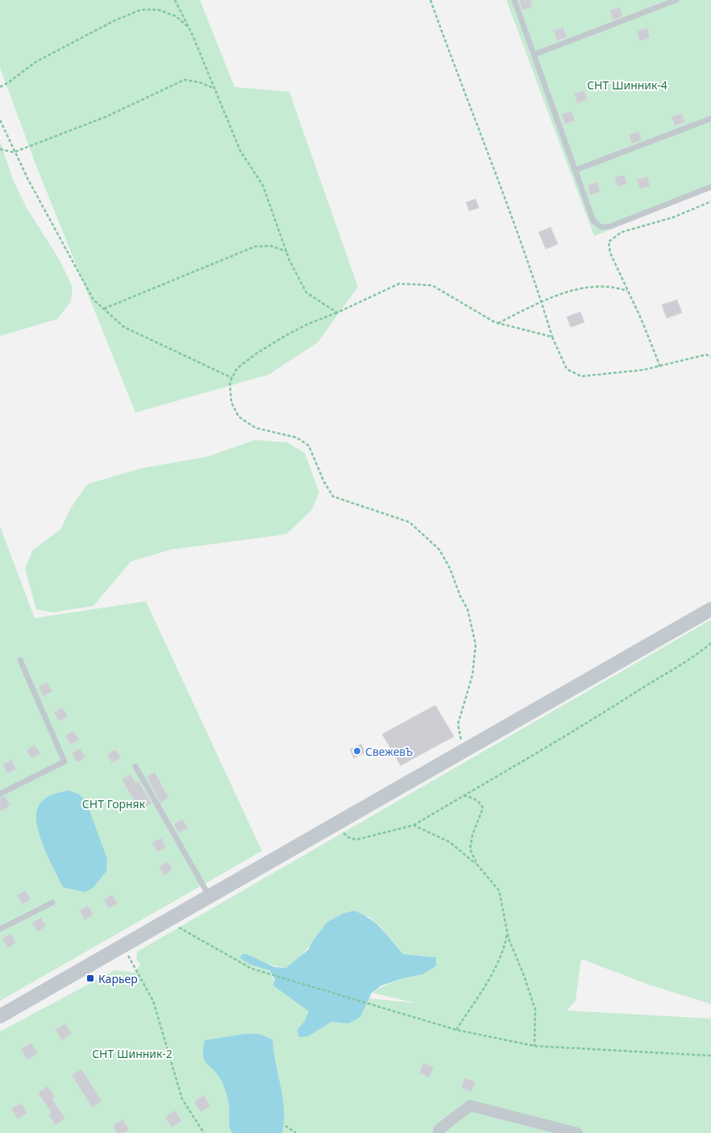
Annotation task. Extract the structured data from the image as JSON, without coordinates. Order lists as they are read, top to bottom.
{
  "parks": ["СНТ Шинник-4", "СНТ Горняк", "СНТ Шинник-2"],
  "places": {
    "other": ["СвежевЪ"],
    "transit": ["Карьер"]
  }
}
